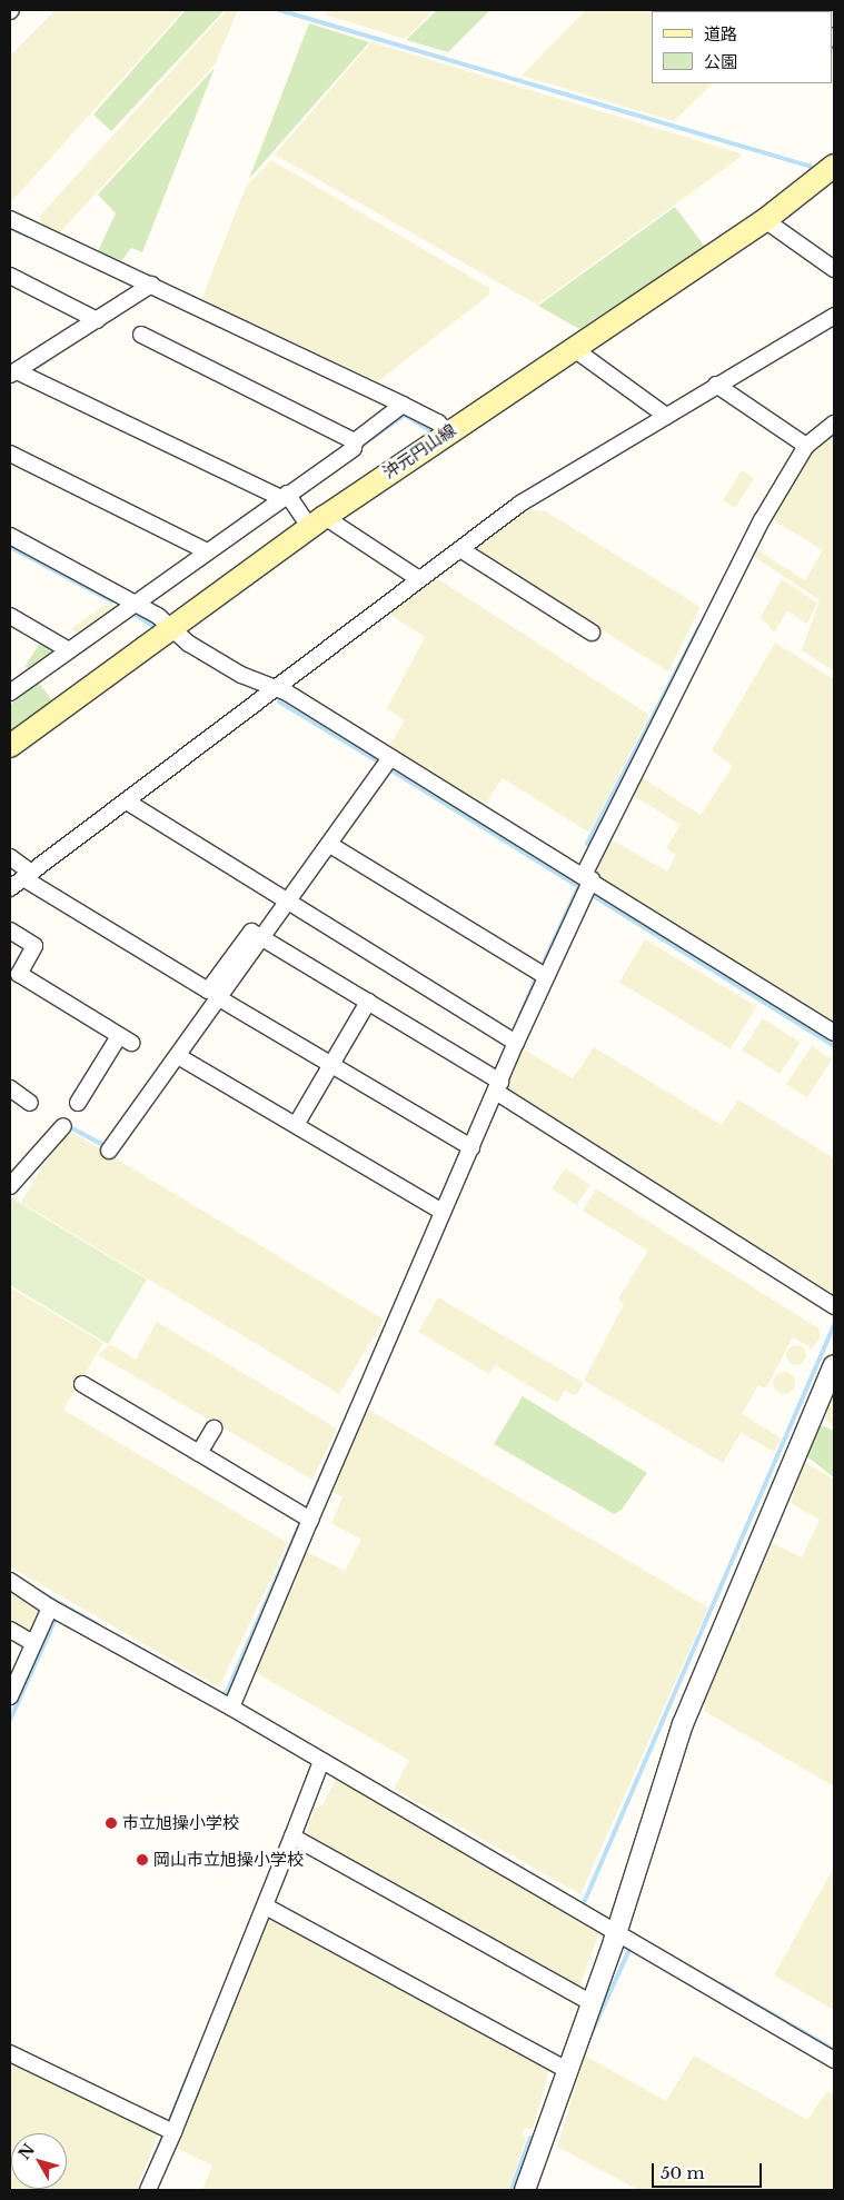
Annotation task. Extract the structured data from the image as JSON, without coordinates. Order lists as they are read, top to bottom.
{
  "streets": {
    "main road": ["沖元円山線"]
  },
  "places": ["市立旭操小学校", "岡山市立旭操小学校"],
  "legend": ["道路", "公園"],
  "scale_bar": "50 m",
  "north": "top left"
}
